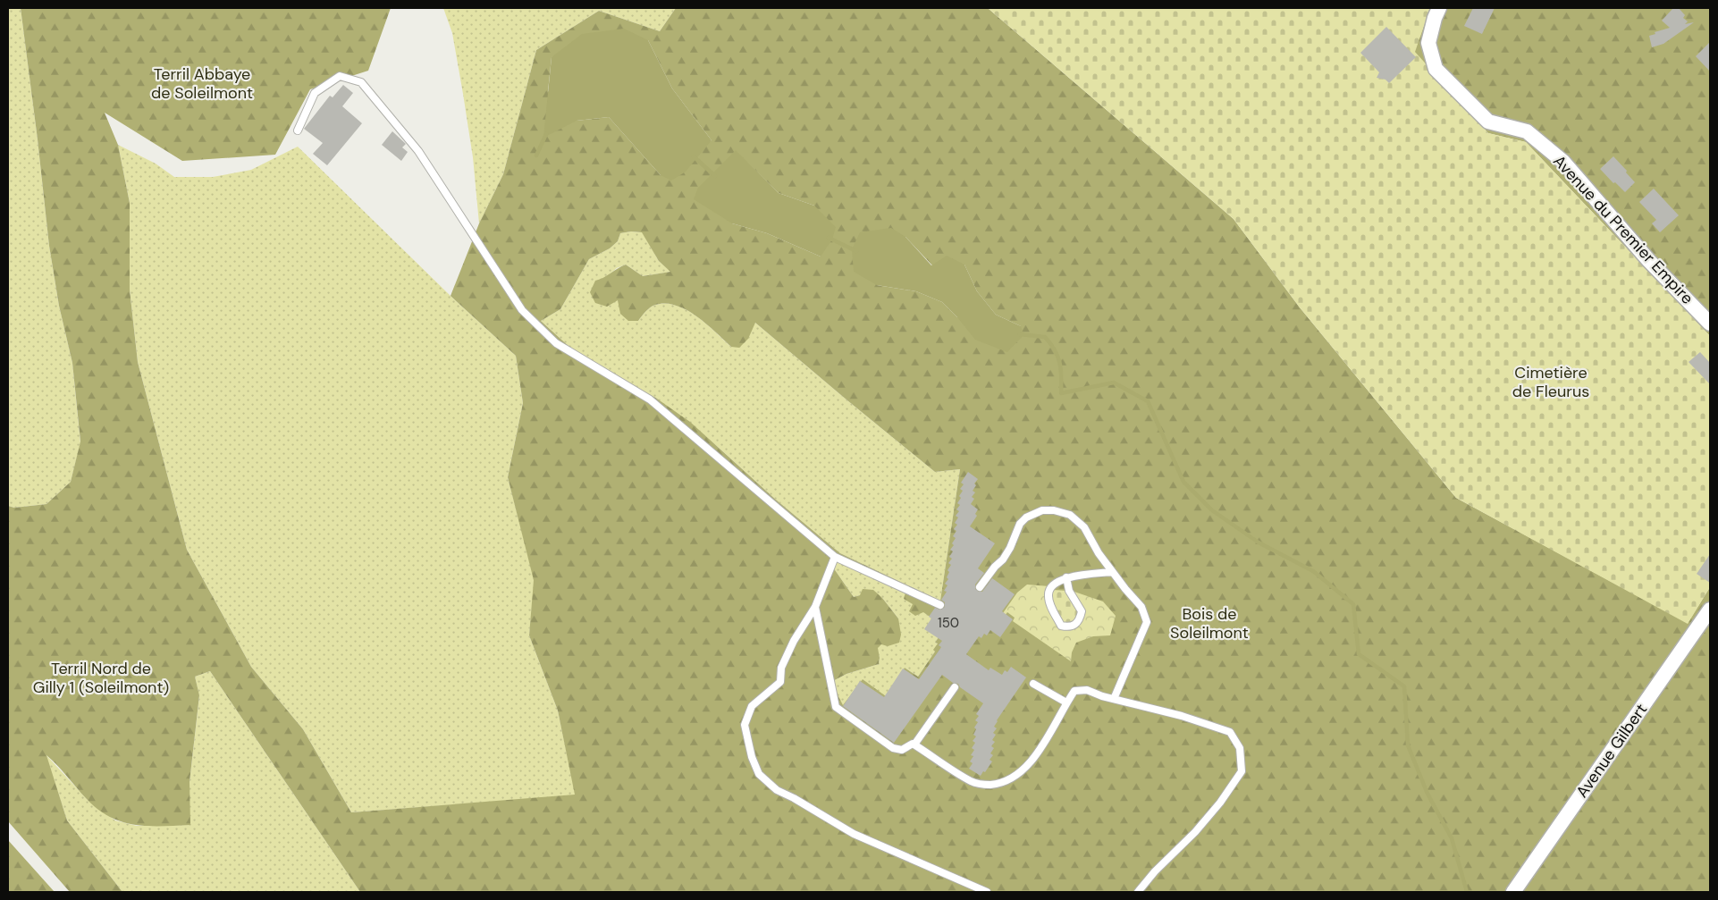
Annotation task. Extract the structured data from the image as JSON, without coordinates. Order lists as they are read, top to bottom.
{
  "streets": {
    "street": ["Avenue du Premier Empire", "Avenue Gilbert"]
  },
  "parks": [
    "Terril Abbaye de Soleilmont",
    "Cimetière de Fleurus",
    "Bois de Soleilmont",
    "Terril Nord de Gilly 1 (Soleilmont)"
  ],
  "house_numbers": ["150"]
}
